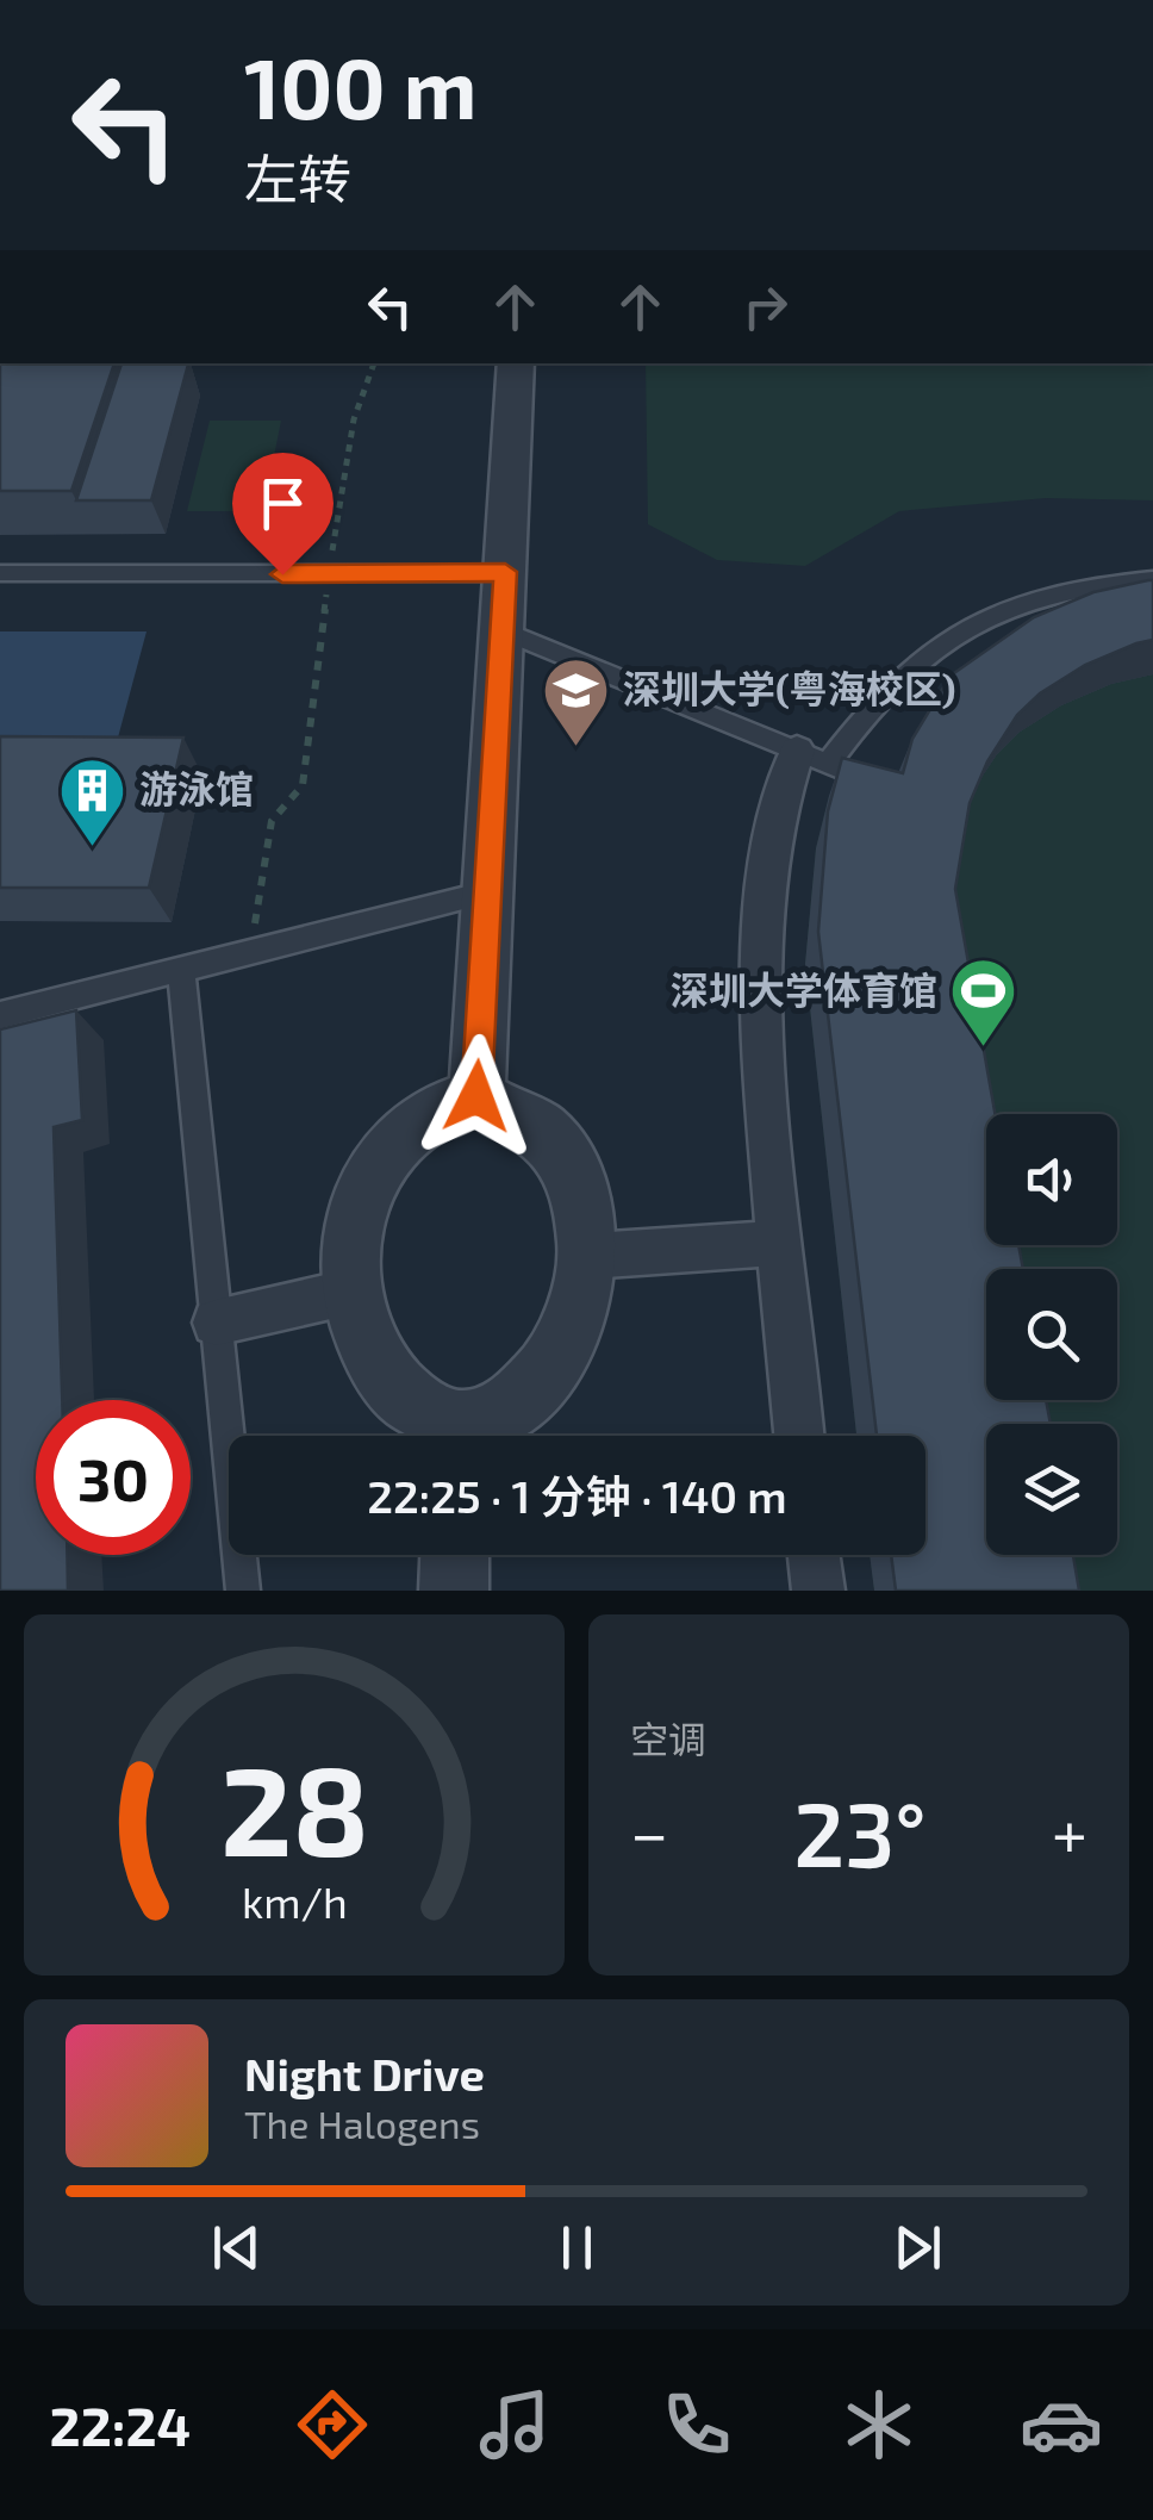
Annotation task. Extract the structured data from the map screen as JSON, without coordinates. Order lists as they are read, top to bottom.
{
  "places": {
    "school or university": ["深圳大学(粤海校区)"],
    "building": ["游泳馆"],
    "sports": ["深圳大学体育馆"]
  },
  "page": {
    "turn": ["100 m", "左转"],
    "limit": "30",
    "trip": "22:25 · 1 分钟 · 140 m",
    "tile": "空调",
    "heat": ["−", "23°", "+"],
    "song": ["Night Drive", "The Halogens"],
    "tabs": "22:24",
    "gauge": ["28", "km/h"]
  }
}
